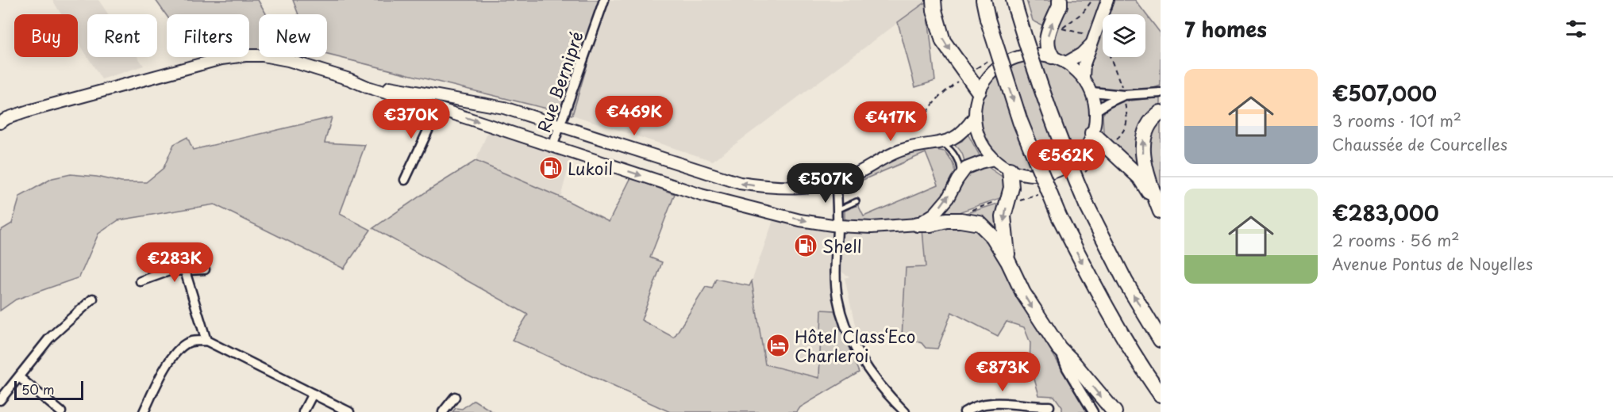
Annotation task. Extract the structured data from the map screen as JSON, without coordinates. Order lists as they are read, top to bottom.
{
  "streets": {
    "street": ["Rue Bernipré"]
  },
  "places": {
    "fuel station": ["Lukoil", "Shell"],
    "hotel": ["Hôtel Class‘Eco Charleroi"]
  },
  "scale_bar": "50 m",
  "page": {
    "heading": "7 homes",
    "chip": [
      "Buy",
      "Rent",
      "Filters",
      "New"
    ],
    "list": [
      {
        "name": "€507,000",
        "note": "3 rooms · 101 m² · Chaussée de Courcelles"
      },
      {
        "name": "€283,000",
        "note": "2 rooms · 56 m² · Avenue Pontus de Noyelles"
      }
    ],
    "price": [
      "€469K",
      "€370K",
      "€417K",
      "€562K",
      "€507K",
      "€283K",
      "€873K"
    ],
    "scale": "50 m"
  }
}
